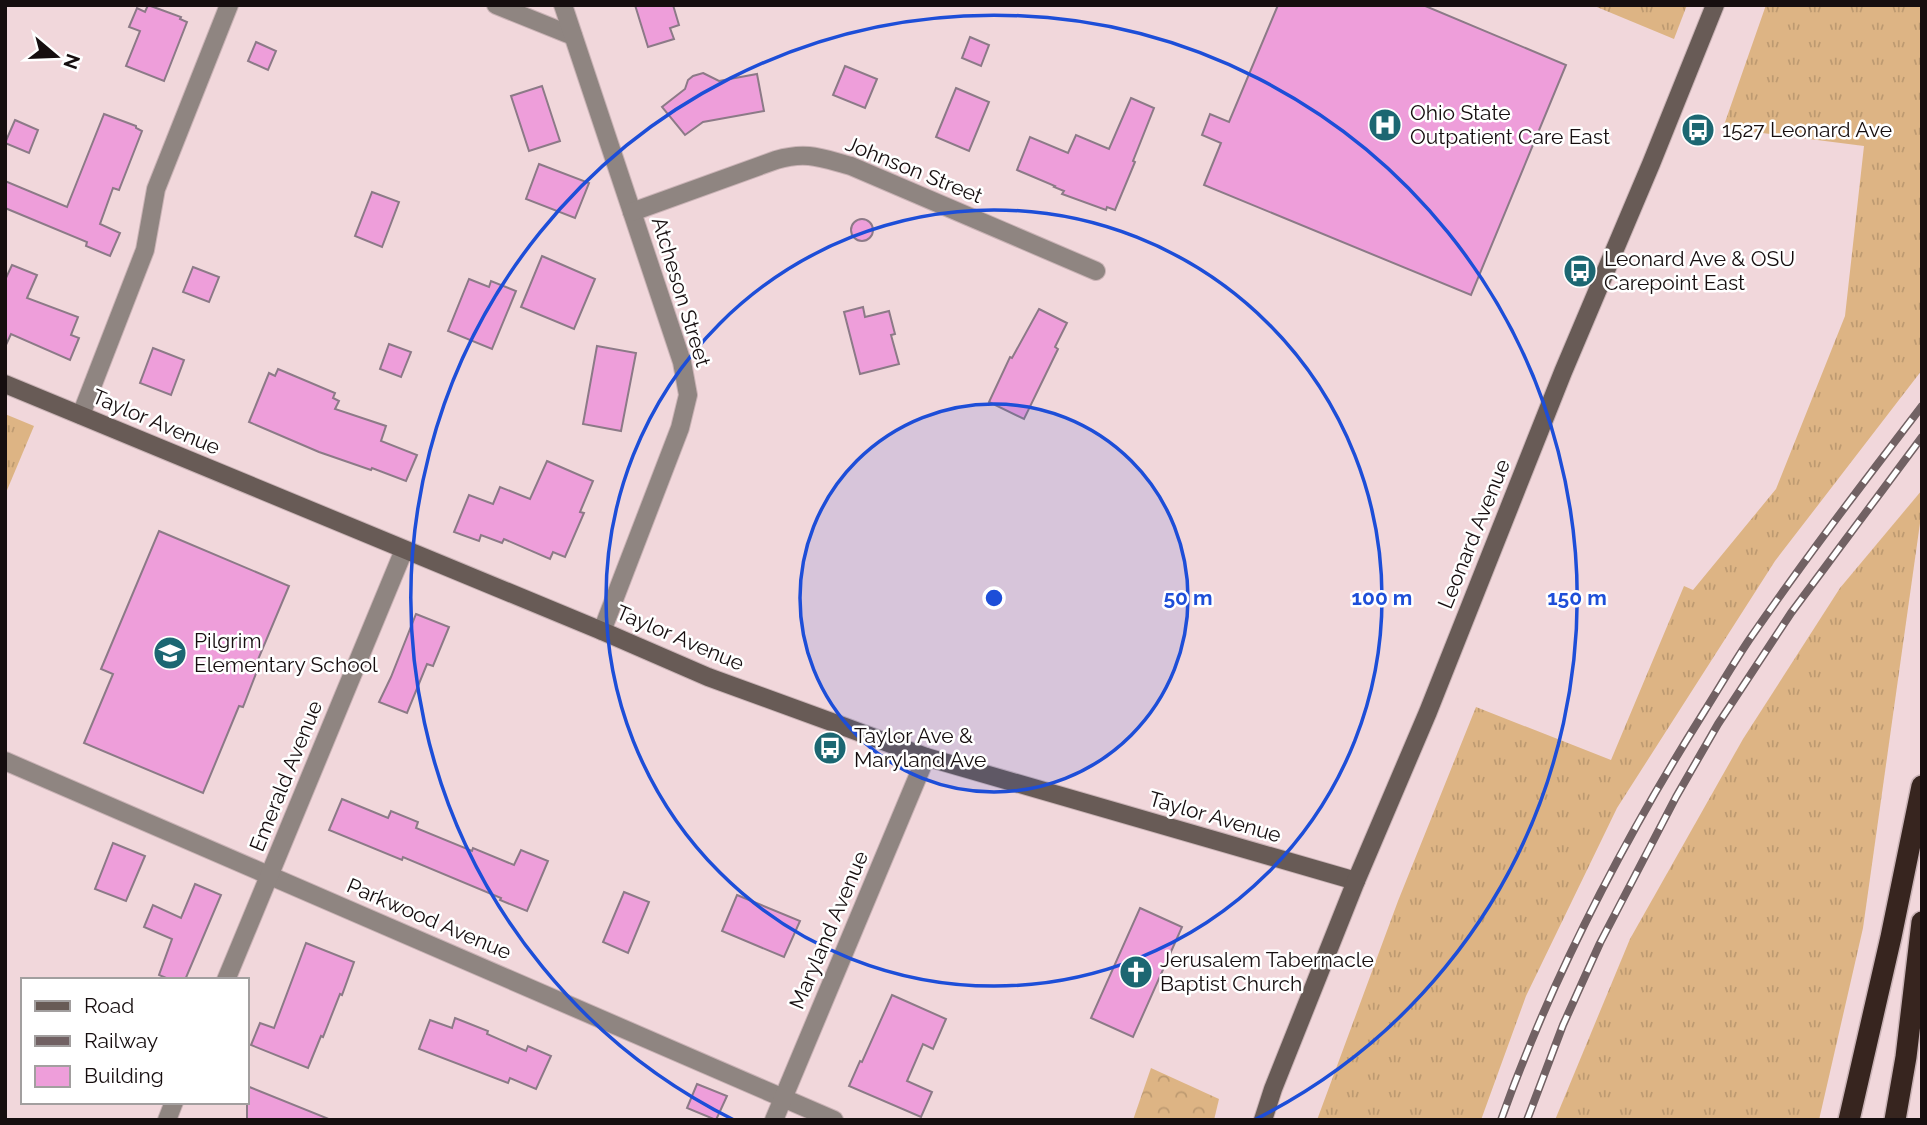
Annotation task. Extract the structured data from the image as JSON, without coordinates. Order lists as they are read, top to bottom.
{
  "streets": {
    "main road": ["Taylor Avenue", "Leonard Avenue"],
    "street": [
      "Johnson Street",
      "Atcheson Street",
      "Emerald Avenue",
      "Parkwood Avenue",
      "Maryland Avenue"
    ]
  },
  "crossings": [
    ["Johnson Street", "Atcheson Street"],
    ["Atcheson Street", "Taylor Avenue"],
    ["Taylor Avenue", "Leonard Avenue"],
    ["Taylor Avenue", "Emerald Avenue"],
    ["Taylor Avenue", "Maryland Avenue"],
    ["Emerald Avenue", "Parkwood Avenue"],
    ["Parkwood Avenue", "Maryland Avenue"]
  ],
  "places": {
    "hospital": ["Ohio State Outpatient Care East"],
    "bus stop": ["1527 Leonard Ave", "Leonard Ave & OSU Carepoint East", "Taylor Ave & Maryland Ave"],
    "school or university": ["Pilgrim Elementary School"],
    "church": ["Jerusalem Tabernacle Baptist Church"]
  },
  "legend": ["Road", "Railway", "Building"],
  "north": "right",
  "rings": ["50 m", "100 m", "150 m"]
}
